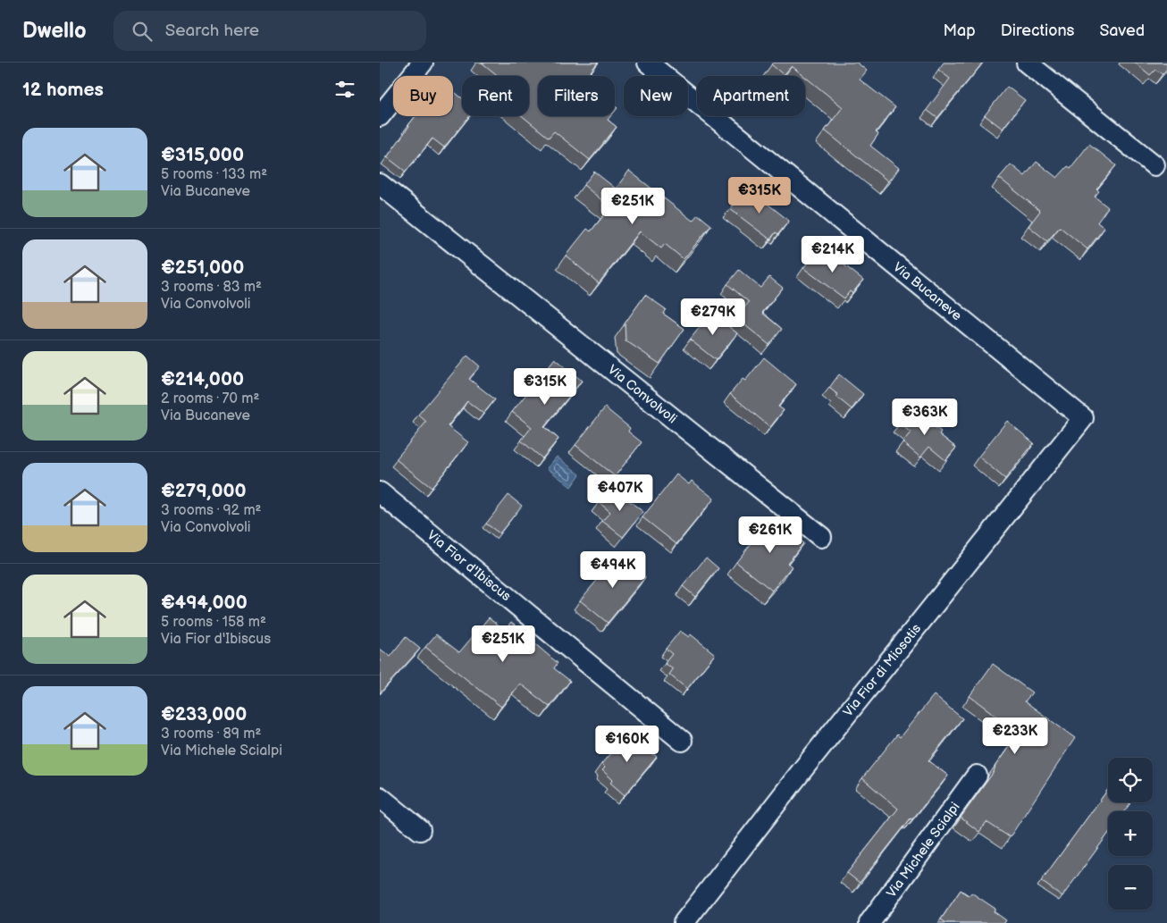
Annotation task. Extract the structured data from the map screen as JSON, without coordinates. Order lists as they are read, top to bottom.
{
  "streets": {
    "street": [
      "Via Bucaneve",
      "Via Convolvoli",
      "Via Fior d'Ibiscus",
      "Via Fior di Miosotis",
      "Via Michele Scialpi"
    ]
  },
  "crossings": [
    ["Via Bucaneve", "Via Fior di Miosotis"]
  ],
  "page": {
    "header": "Dwello",
    "search": "Search here",
    "nav": ["Map", "Directions", "Saved"],
    "heading": "12 homes",
    "chip": [
      "Buy",
      "Rent",
      "Filters",
      "New",
      "Apartment"
    ],
    "list": [
      {
        "name": "€315,000",
        "note": "5 rooms · 133 m² · Via Bucaneve"
      },
      {
        "name": "€251,000",
        "note": "3 rooms · 83 m² · Via Convolvoli"
      },
      {
        "name": "€214,000",
        "note": "2 rooms · 70 m² · Via Bucaneve"
      },
      {
        "name": "€279,000",
        "note": "3 rooms · 92 m² · Via Convolvoli"
      },
      {
        "name": "€494,000",
        "note": "5 rooms · 158 m² · Via Fior d'Ibiscus"
      },
      {
        "name": "€233,000",
        "note": "3 rooms · 89 m² · Via Michele Scialpi"
      }
    ],
    "price": [
      "€315K",
      "€251K",
      "€214K",
      "€279K",
      "€315K",
      "€363K",
      "€407K",
      "€261K",
      "€494K",
      "€251K",
      "€233K",
      "€160K"
    ],
    "map_buttons": ["+", "−"]
  }
}
